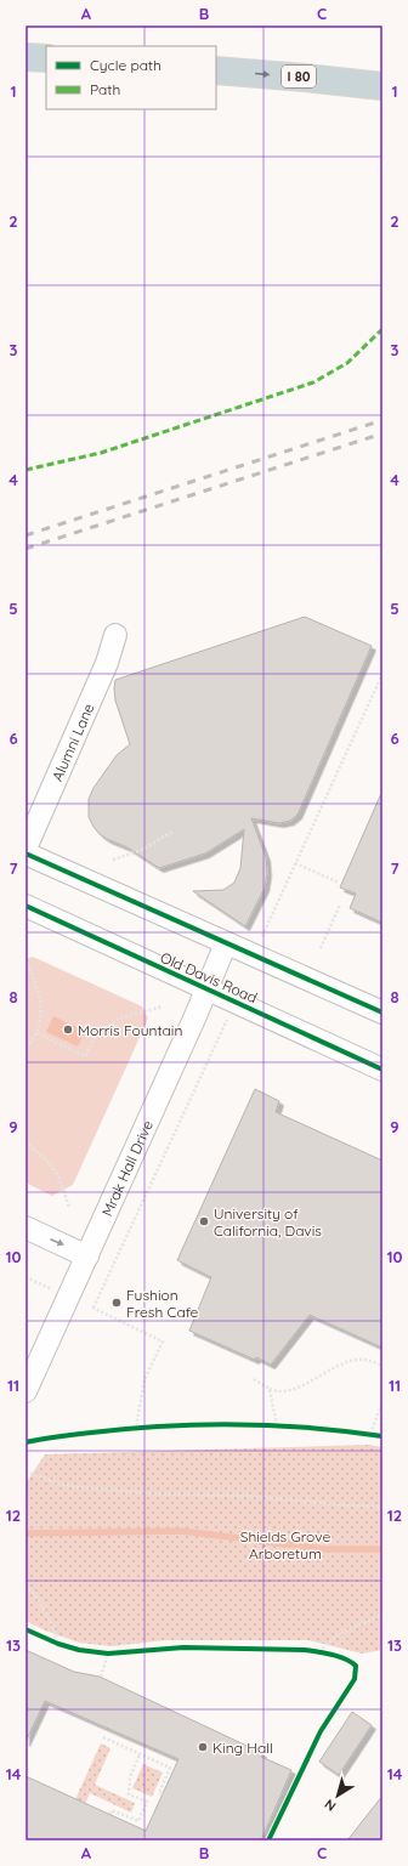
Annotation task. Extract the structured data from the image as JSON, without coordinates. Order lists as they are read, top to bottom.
{
  "streets": {
    "highway": ["I 80"],
    "street": ["Alumni Lane", "Old Davis Road", "Mrak Hall Drive"]
  },
  "crossings": [
    ["Old Davis Road", "Mrak Hall Drive"]
  ],
  "parks": ["Shields Grove Arboretum"],
  "places": [
    "Morris Fountain",
    "University of California, Davis",
    "Fushion Fresh Cafe",
    "King Hall"
  ],
  "legend": ["Cycle path", "Path"],
  "north": "bottom left",
  "grid": {
    "columns": ["A", "B", "C"],
    "rows": [
      "1",
      "2",
      "3",
      "4",
      "5",
      "6",
      "7",
      "8",
      "9",
      "10",
      "11",
      "12",
      "13",
      "14"
    ]
  }
}
